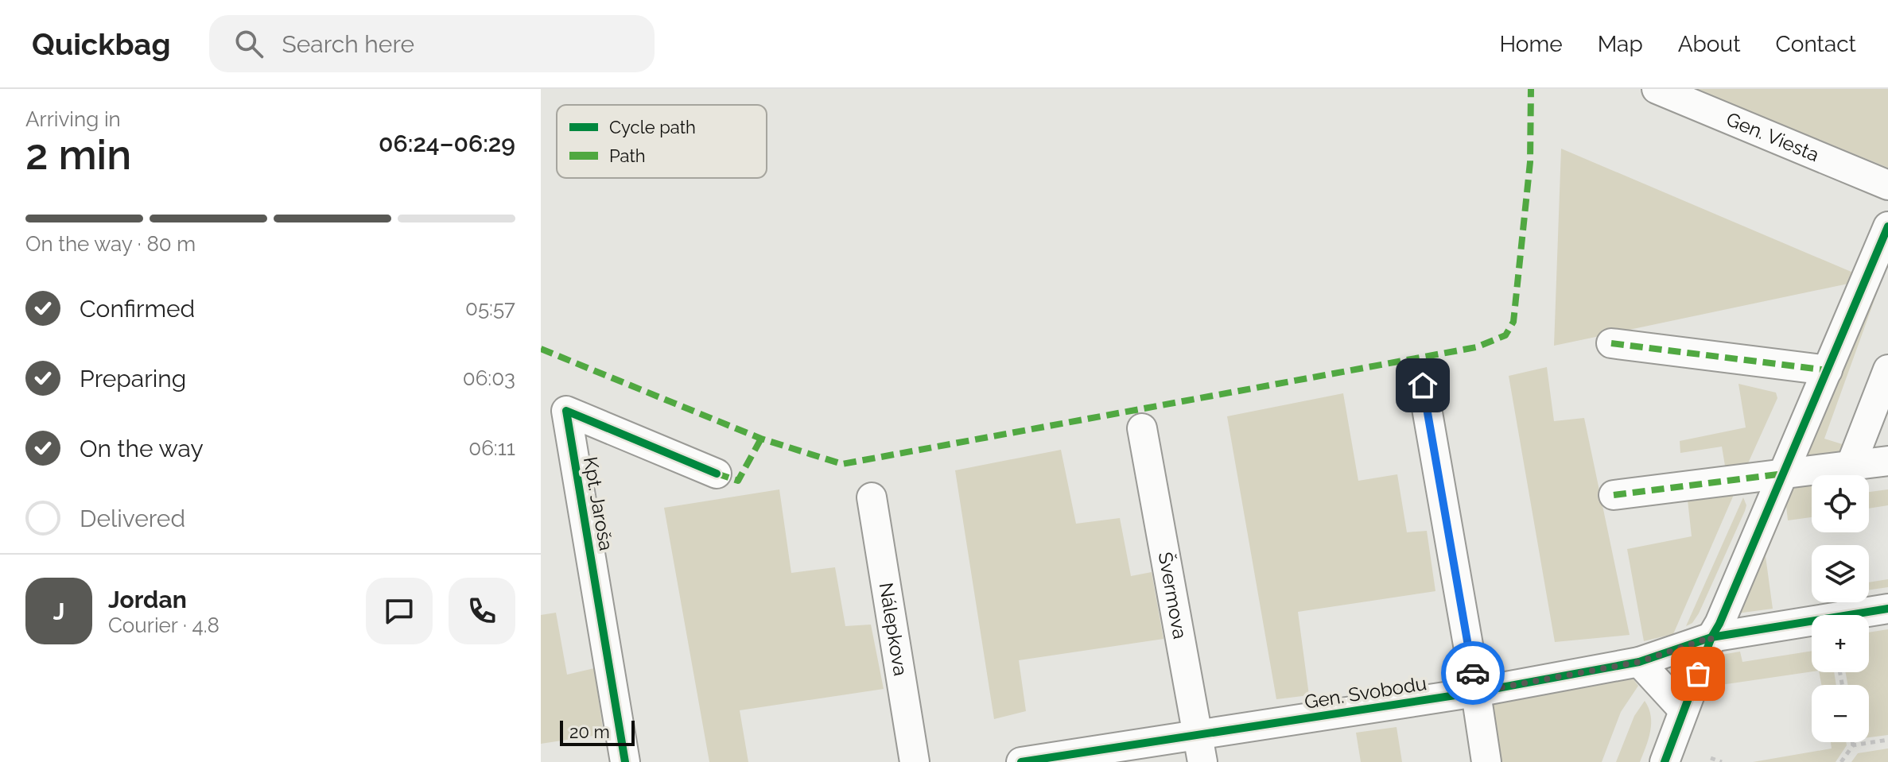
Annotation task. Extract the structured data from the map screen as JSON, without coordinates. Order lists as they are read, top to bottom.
{
  "streets": {
    "street": [
      "Gen. Viesta",
      "Kpt. Jaroša",
      "Švermova",
      "Nálepkova",
      "Gen. Svobodu"
    ]
  },
  "crossings": [
    ["Švermova", "Gen. Svobodu"]
  ],
  "legend": ["Cycle path", "Path"],
  "scale_bar": "20 m",
  "page": {
    "header": "Quickbag",
    "search": "Search here",
    "nav": [
      "Home",
      "Map",
      "About",
      "Contact"
    ],
    "heading": ["2 min", "Arriving in", "06:24–06:29"],
    "panel": ["Jordan", "Courier · 4.8"],
    "bar": "On the way · 80 m",
    "list": [
      ["Confirmed", "05:57"],
      ["Preparing", "06:03"],
      ["On the way", "06:11"],
      "Delivered"
    ],
    "map_buttons": ["+", "−"],
    "round": "J",
    "scale": "20 m"
  }
}
